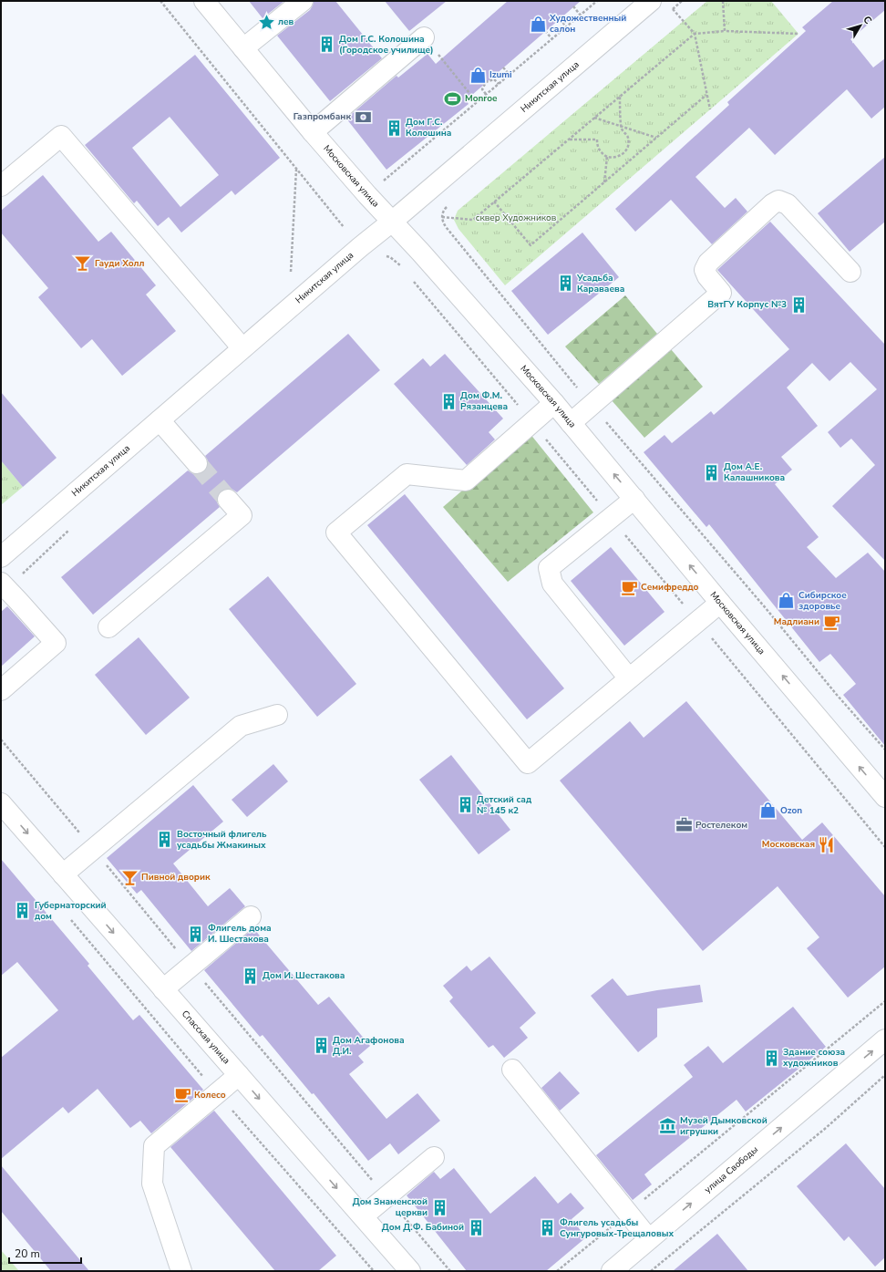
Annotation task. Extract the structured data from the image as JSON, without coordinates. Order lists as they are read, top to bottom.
{
  "streets": {
    "street": [
      "Никитская улица",
      "Московская улица",
      "Спасская улица",
      "улица Свободы"
    ]
  },
  "crossings": [
    ["Никитская улица", "Московская улица"]
  ],
  "one_way": ["Московская улица", "Спасская улица", "улица Свободы"],
  "parks": ["сквер Художников"],
  "places": {
    "place": ["лев"],
    "shop": [
      "Художественный салон",
      "Izumi",
      "Сибирское здоровье",
      "Ozon"
    ],
    "building": [
      "Дом Г.С. Колошина (Городское училище)",
      "Дом Г.С. Колошина",
      "Усадьба Караваева",
      "ВятГУ Корпус №3",
      "Дом Ф.М. Рязанцева",
      "Дом А.Е. Калашникова",
      "Детский сад № 145 к2",
      "Восточный флигель усадьбы Жмакиных",
      "Губернаторский дом",
      "Флигель дома И. Шестакова",
      "Дом И. Шестакова",
      "Дом Агафонова Д.И.",
      "Здание союза художников",
      "Дом Знаменской церкви",
      "Дом Д.Ф. Бабиной",
      "Флигель усадьбы Сунгуровых-Трещаловых"
    ],
    "sports": ["Monroe"],
    "bank": ["Газпромбанк"],
    "bar": ["Гауди Холл", "Пивной дворик"],
    "cafe": ["Семифреддо", "Мадлиани", "Колесо"],
    "office": ["Ростелеком"],
    "restaurant": ["Московская"],
    "museum": ["Музей Дымковской игрушки"]
  },
  "scale_bar": "20 m",
  "north": "top right"
}
